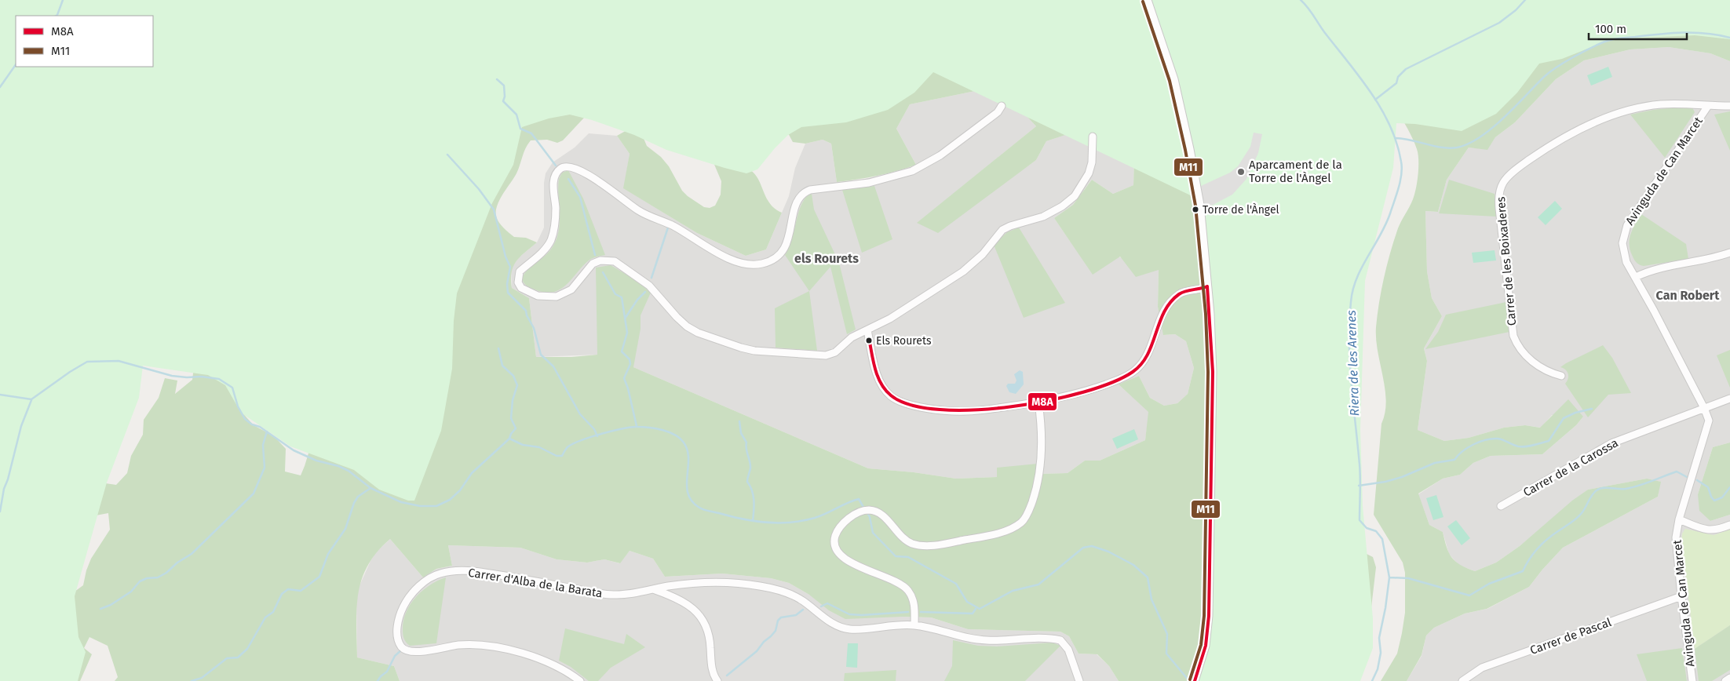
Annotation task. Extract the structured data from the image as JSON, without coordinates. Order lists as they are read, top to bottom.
{
  "streets": {
    "street": [
      "Avinguda de Can Marcet",
      "Carrer de les Boixaderes",
      "Carrer de la Carossa",
      "Carrer d'Alba de la Barata",
      "Carrer de Pascal"
    ]
  },
  "crossings": [
    ["Avinguda de Can Marcet", "Carrer de les Boixaderes"],
    ["Avinguda de Can Marcet", "Carrer de la Carossa"],
    ["Avinguda de Can Marcet", "Carrer de Pascal"]
  ],
  "districts": ["els Rourets", "Can Robert"],
  "water": ["Riera de les Arenes"],
  "places": ["Aparcament de la Torre de l'Àngel", "Torre de l'Àngel", "Els Rourets"],
  "lines": ["transit line M11", "transit line M8A"],
  "legend": ["M8A", "M11"],
  "scale_bar": "100 m"
}
